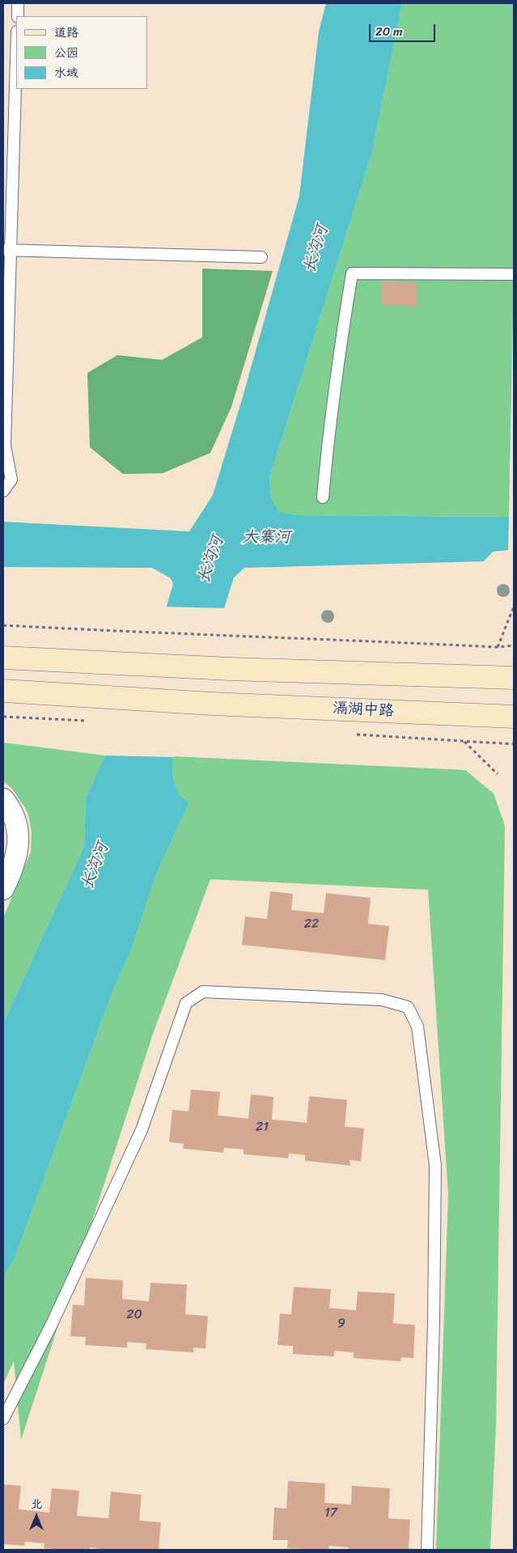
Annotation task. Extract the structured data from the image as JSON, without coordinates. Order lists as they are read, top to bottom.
{
  "streets": {
    "main road": ["滆湖中路"]
  },
  "water": ["长沟河", "大寨河"],
  "house_numbers": [
    "22",
    "21",
    "20",
    "9",
    "17"
  ],
  "legend": ["道路", "公园", "水域"],
  "scale_bar": "20 m",
  "north": "top"
}
